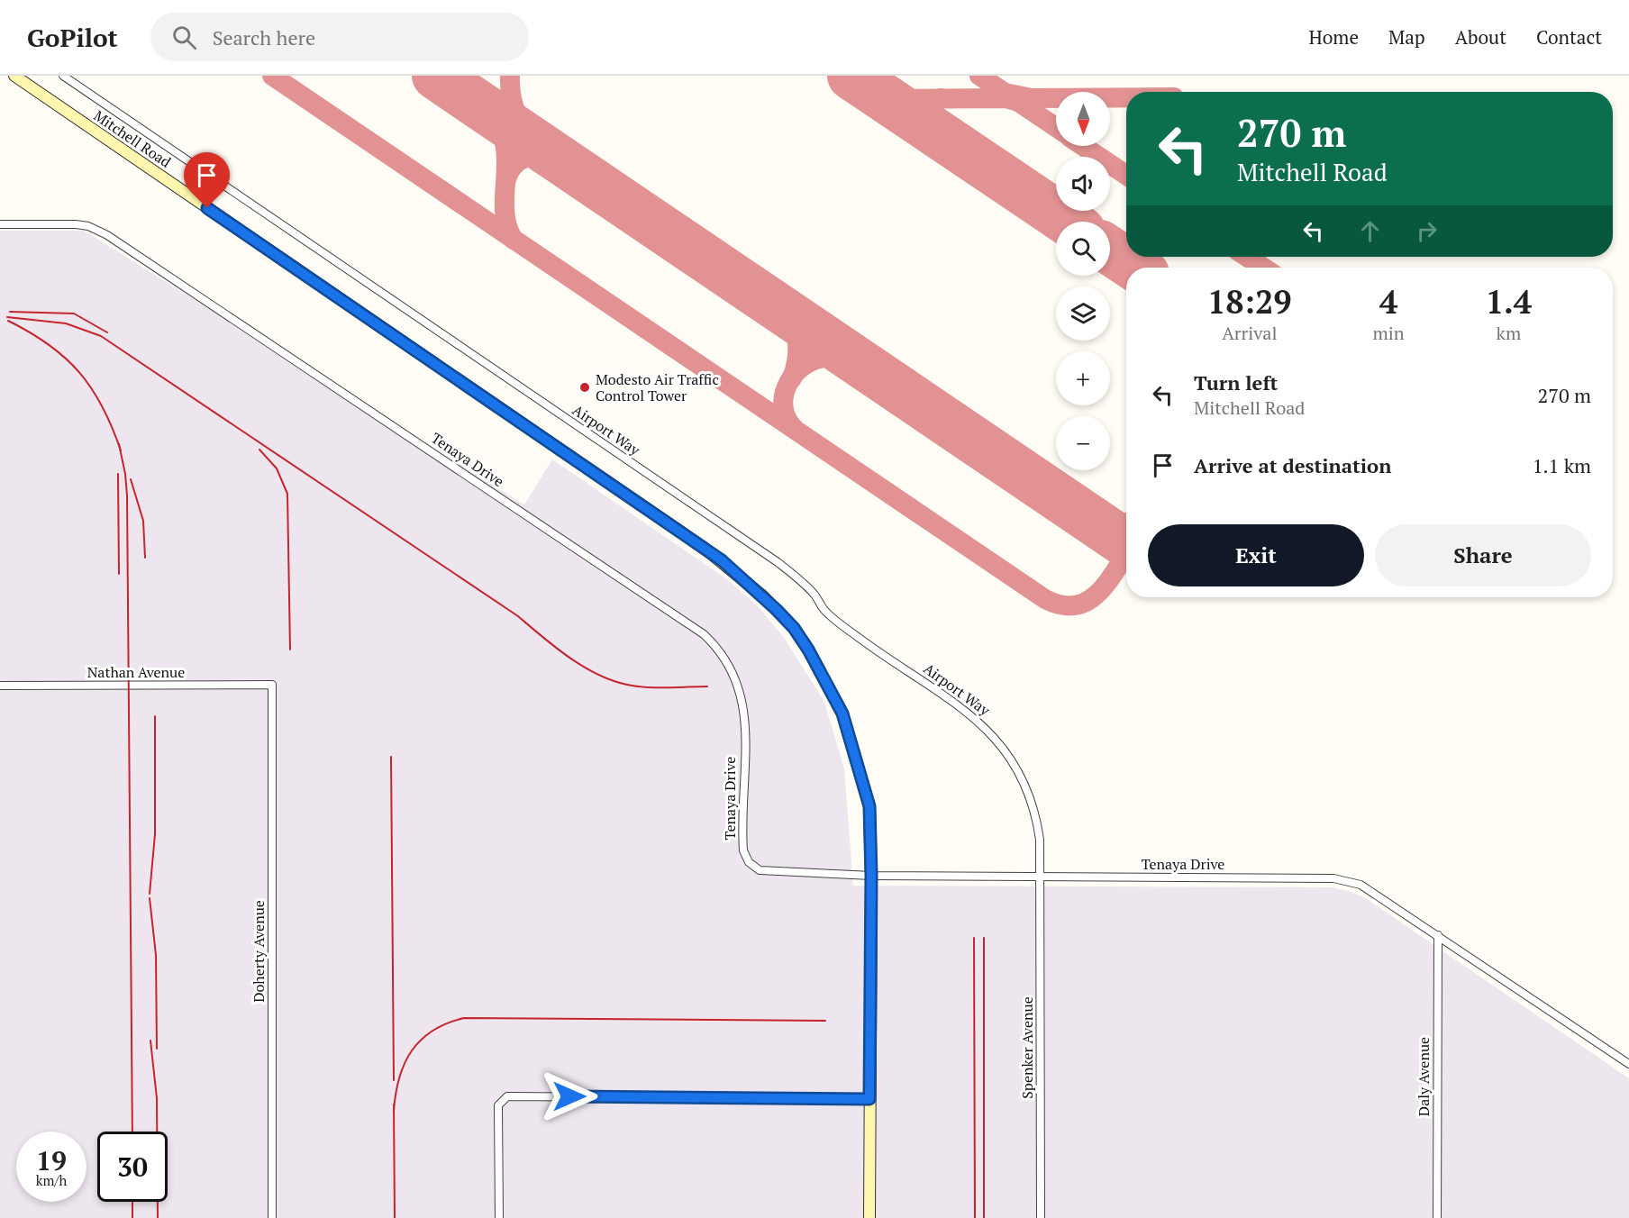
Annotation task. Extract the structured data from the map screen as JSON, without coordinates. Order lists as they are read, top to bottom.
{
  "streets": {
    "main road": ["Mitchell Road"],
    "street": [
      "Airport Way",
      "Tenaya Drive",
      "Nathan Avenue",
      "Doherty Avenue",
      "Spenker Avenue",
      "Daly Avenue"
    ]
  },
  "crossings": [
    ["Mitchell Road", "Tenaya Drive"],
    ["Airport Way", "Tenaya Drive"],
    ["Airport Way", "Spenker Avenue"],
    ["Tenaya Drive", "Spenker Avenue"],
    ["Tenaya Drive", "Daly Avenue"],
    ["Nathan Avenue", "Doherty Avenue"]
  ],
  "places": ["Modesto Air Traffic Control Tower"],
  "north": "bottom",
  "page": {
    "header": "GoPilot",
    "search": "Search here",
    "nav": [
      "Home",
      "Map",
      "About",
      "Contact"
    ],
    "map_buttons": ["+", "−"],
    "turn": ["270 m", "Mitchell Road"],
    "eta": [
      "18:29",
      "Arrival",
      "4",
      "min",
      "1.4",
      "km"
    ],
    "list": [
      {
        "name": "Turn left",
        "note": "Mitchell Road",
        "value": "270 m"
      },
      {
        "name": "Arrive at destination",
        "value": "1.1 km"
      }
    ],
    "buttons": ["Exit", "Share"],
    "speed": "19 km/h",
    "limit": "30"
  }
}
